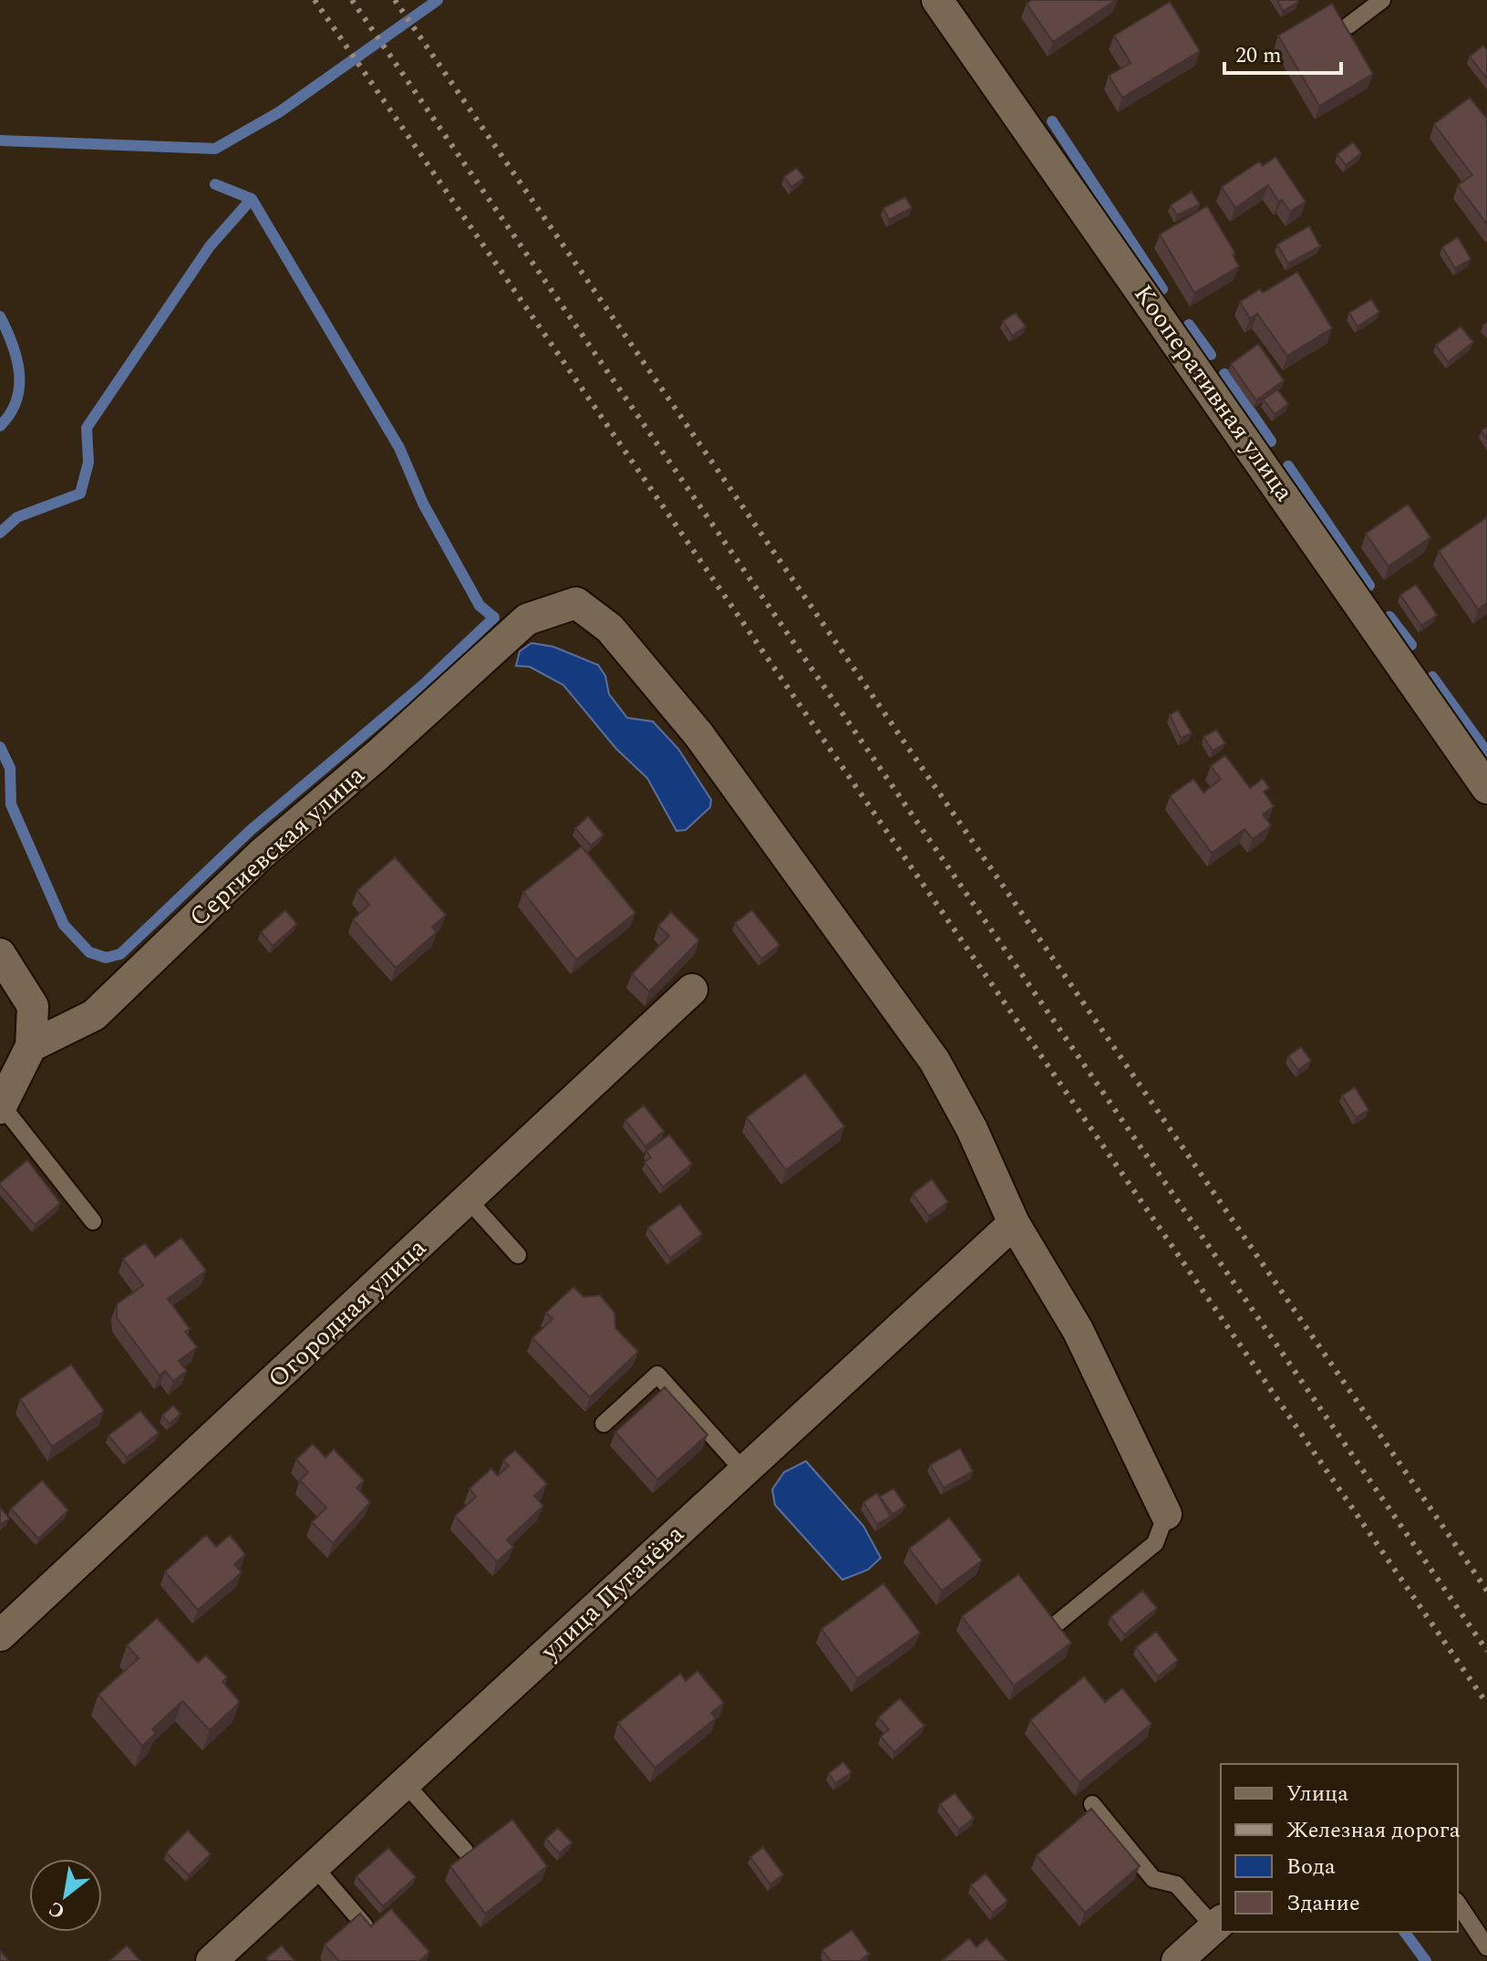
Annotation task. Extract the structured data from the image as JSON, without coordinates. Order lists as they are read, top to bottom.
{
  "streets": {
    "street": [
      "Кооперативная улица",
      "Сергиевская улица",
      "Огородная улица",
      "улица Пугачёва"
    ]
  },
  "crossings": [
    ["Сергиевская улица", "улица Пугачёва"]
  ],
  "legend": [
    "Улица",
    "Железная дорога",
    "Вода",
    "Здание"
  ],
  "scale_bar": "20 m",
  "north": "bottom left"
}
